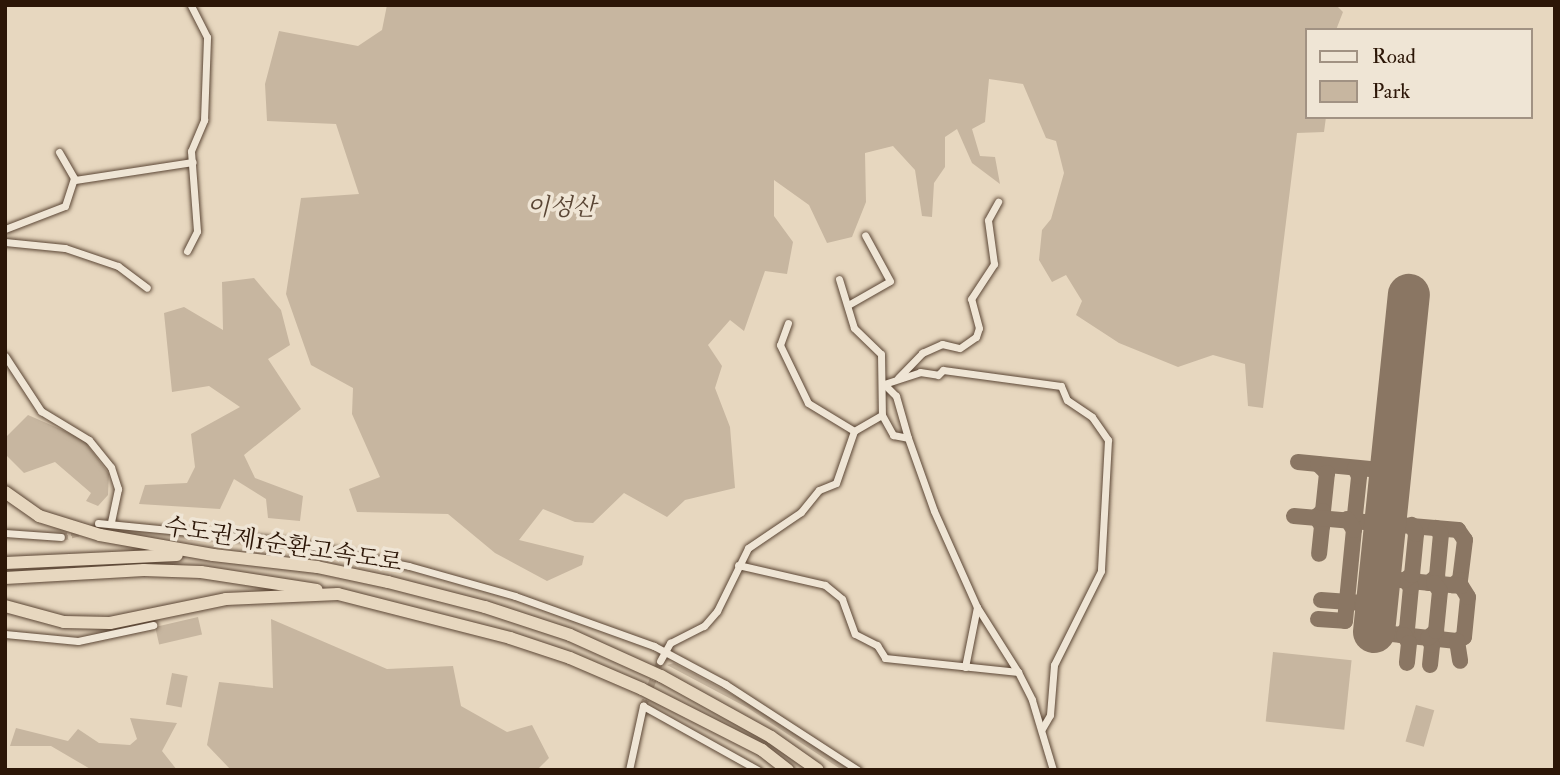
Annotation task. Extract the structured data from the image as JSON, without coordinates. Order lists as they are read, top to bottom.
{
  "streets": {
    "highway": ["수도권제1순환고속도로"]
  },
  "parks": ["이성산"],
  "legend": ["Road", "Park"]
}
